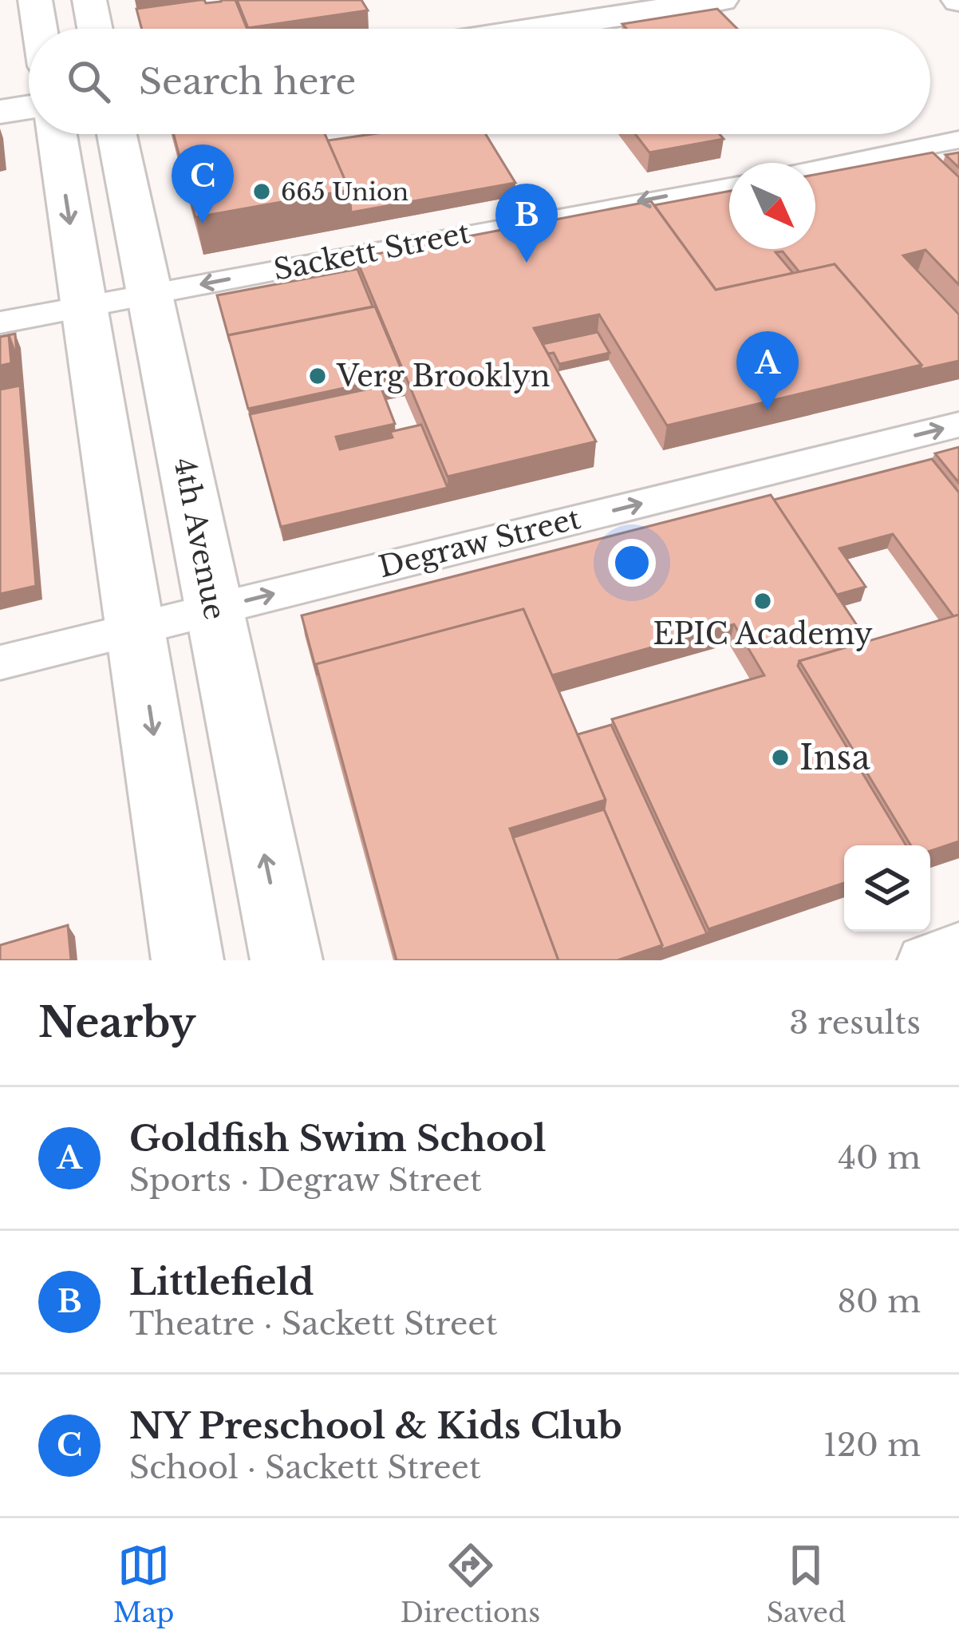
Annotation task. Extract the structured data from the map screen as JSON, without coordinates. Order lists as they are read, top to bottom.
{
  "streets": {
    "main road": ["4th Avenue"],
    "street": ["Sackett Street", "Degraw Street"]
  },
  "crossings": [
    ["Sackett Street", "4th Avenue"],
    ["4th Avenue", "Degraw Street"]
  ],
  "one_way": ["Sackett Street", "Degraw Street"],
  "places": [
    "665 Union",
    "Verg Brooklyn",
    "EPIC Academy",
    "Insa"
  ],
  "north": "bottom right",
  "page": {
    "search": "Search here",
    "pins": ["C", "B", "A"],
    "heading": ["Nearby", "3 results"],
    "list": [
      {
        "mark": "A",
        "name": "Goldfish Swim School",
        "note": "Sports · Degraw Street",
        "value": "40 m"
      },
      {
        "mark": "B",
        "name": "Littlefield",
        "note": "Theatre · Sackett Street",
        "value": "80 m"
      },
      {
        "mark": "C",
        "name": "NY Preschool & Kids Club",
        "note": "School · Sackett Street",
        "value": "120 m"
      }
    ],
    "nav": ["Map", "Directions", "Saved"]
  }
}
